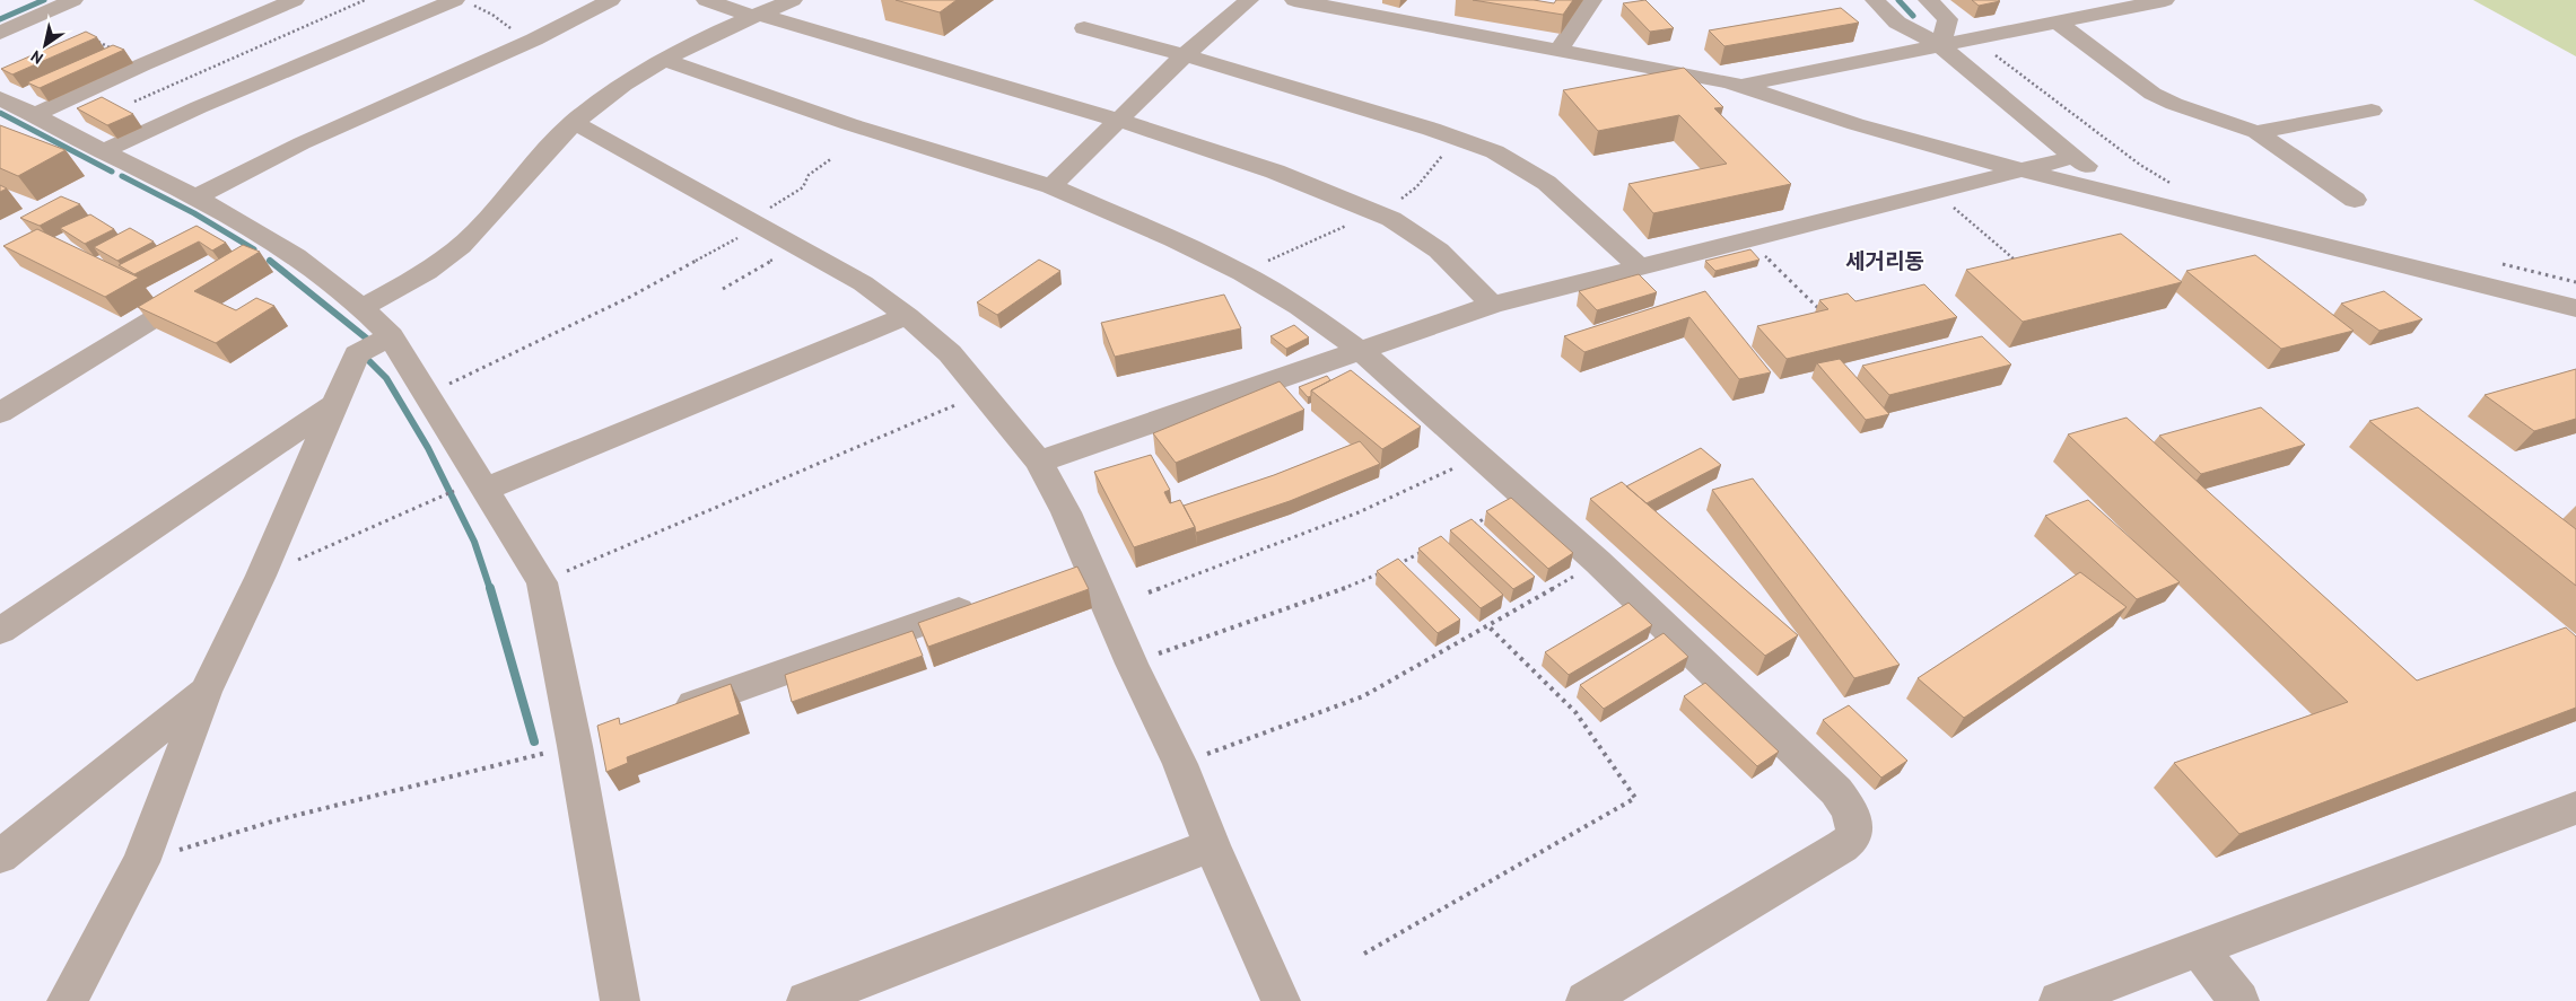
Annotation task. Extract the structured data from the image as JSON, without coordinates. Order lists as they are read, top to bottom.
{
  "districts": ["세거리동"],
  "north": "bottom left"
}
